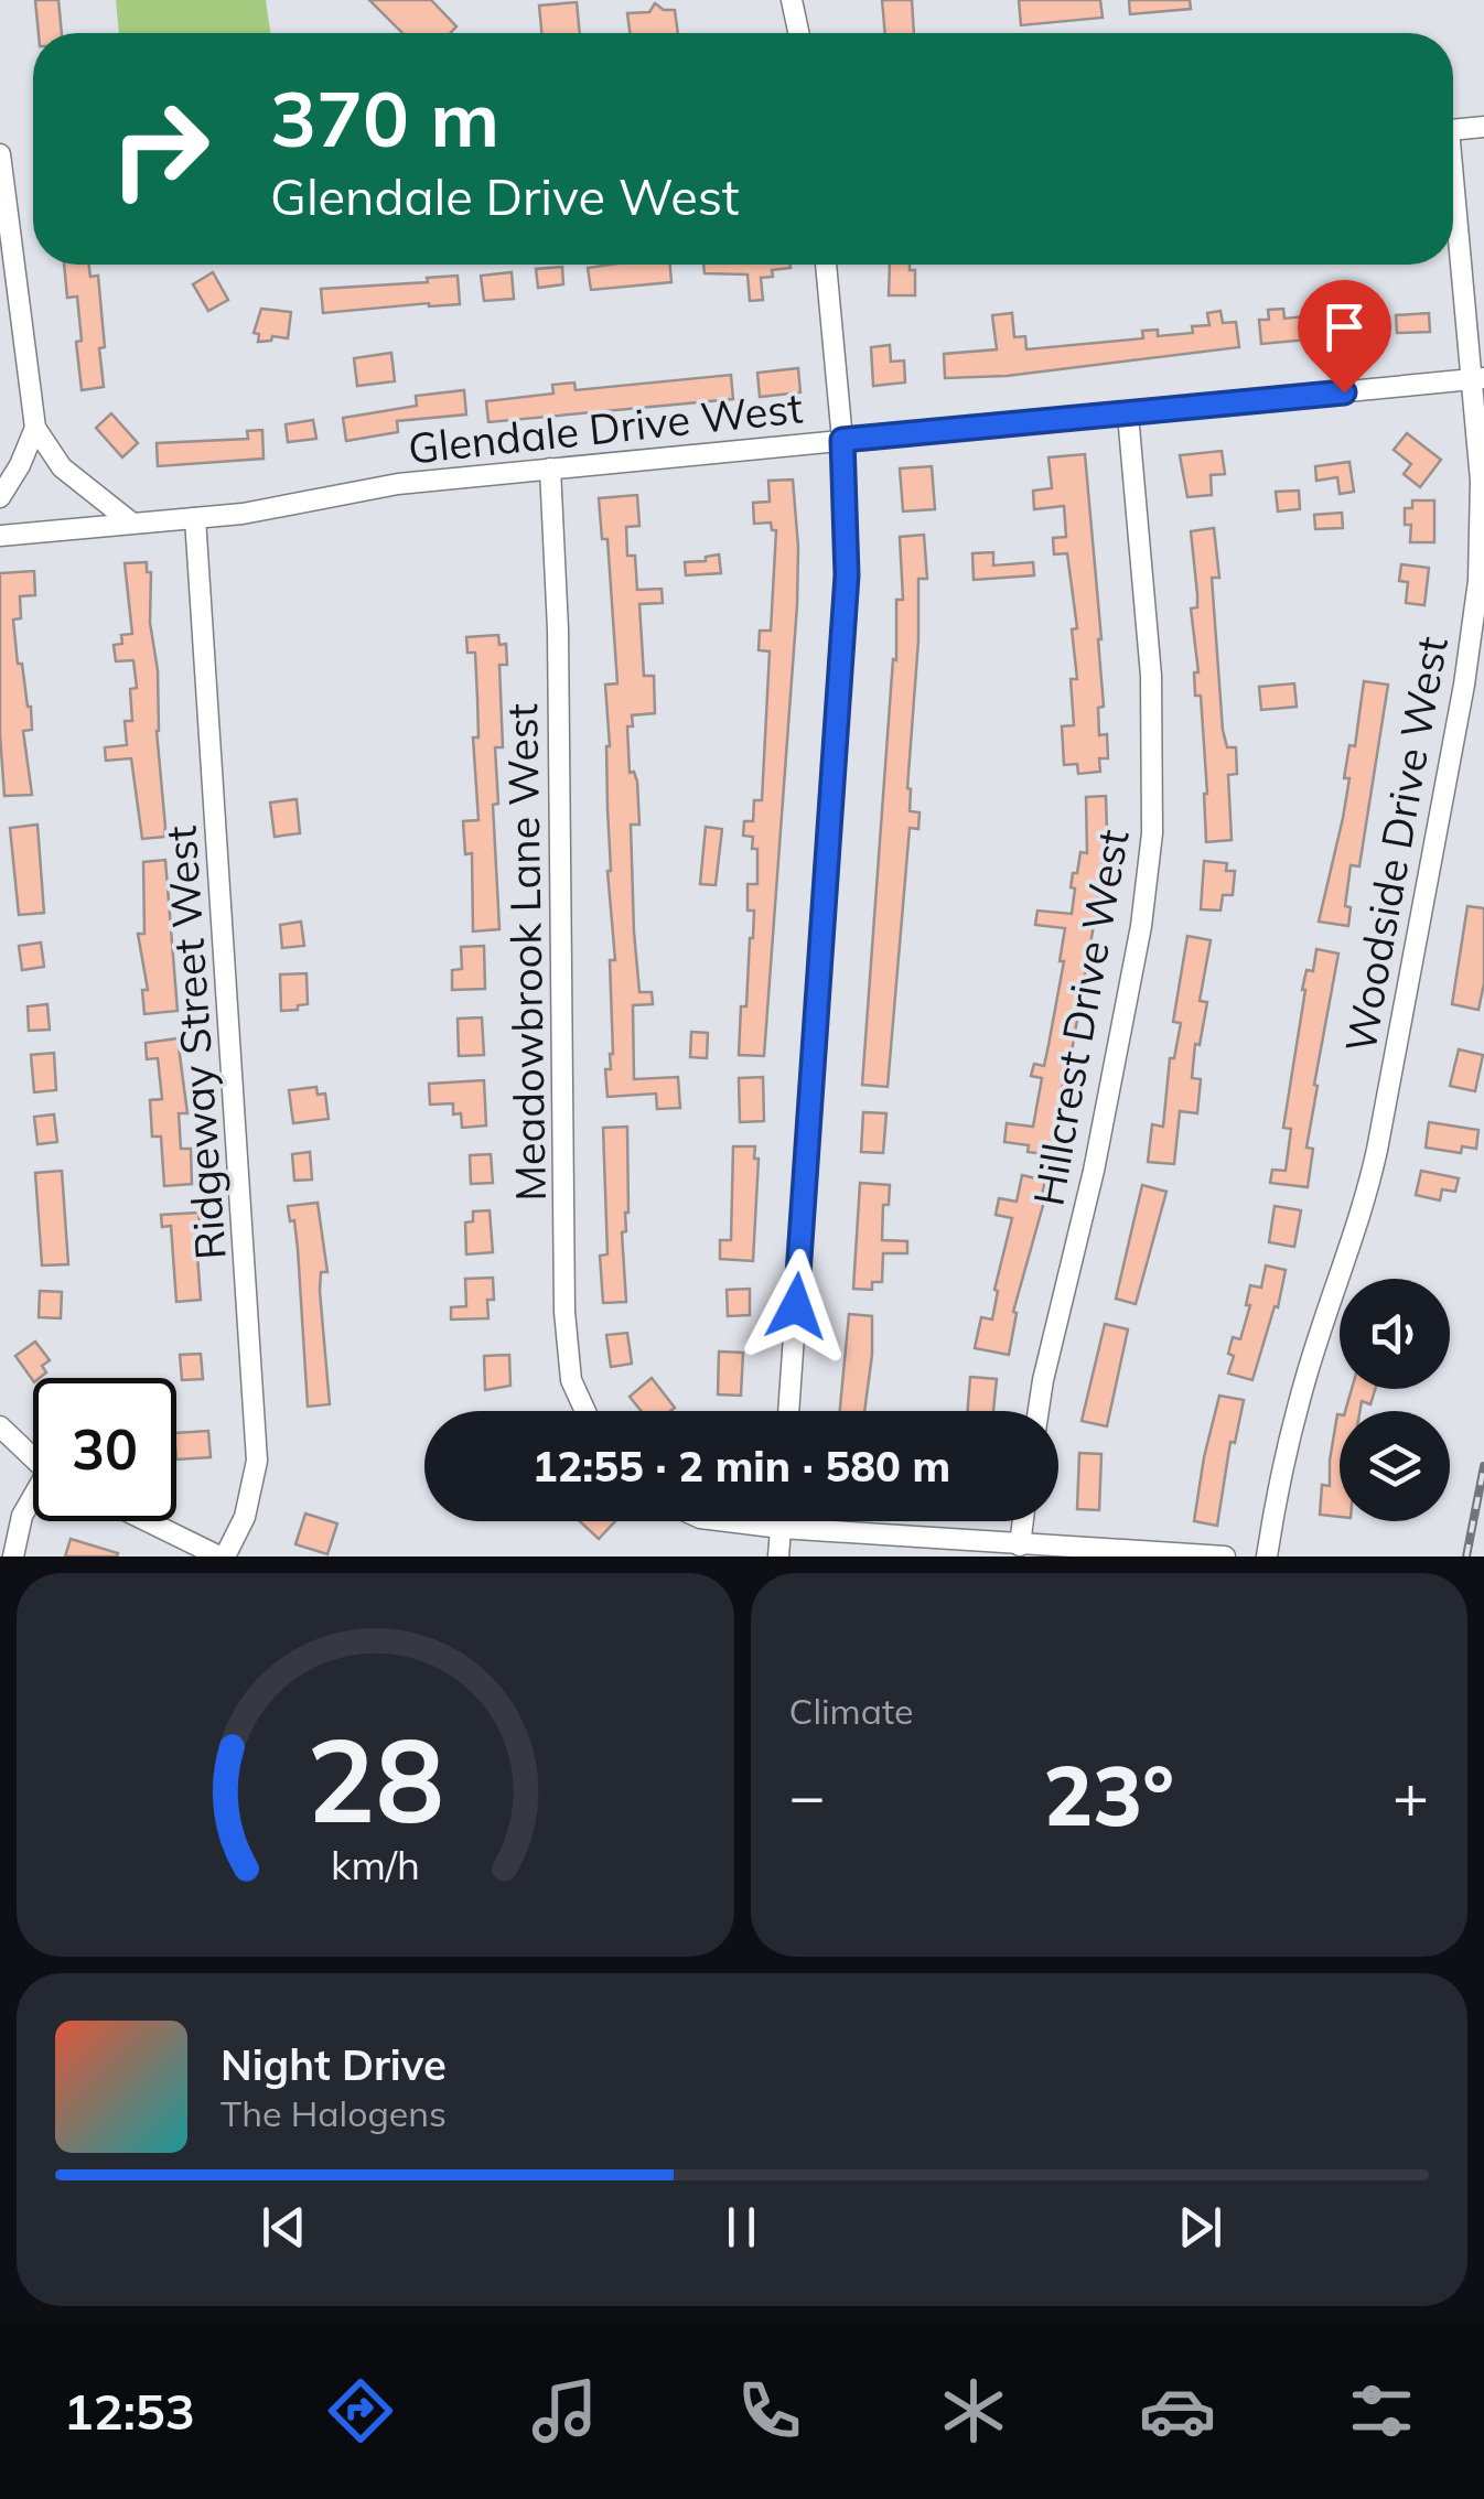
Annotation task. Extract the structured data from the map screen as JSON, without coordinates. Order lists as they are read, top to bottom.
{
  "streets": {
    "street": [
      "Glendale Drive West",
      "Woodside Drive West",
      "Meadowbrook Lane West",
      "Hillcrest Drive West",
      "Ridgeway Street West"
    ]
  },
  "crossings": [
    ["Glendale Drive West", "Woodside Drive West"],
    ["Glendale Drive West", "Meadowbrook Lane West"],
    ["Glendale Drive West", "Hillcrest Drive West"],
    ["Glendale Drive West", "Ridgeway Street West"]
  ],
  "page": {
    "turn": ["370 m", "Glendale Drive West"],
    "limit": "30",
    "trip": "12:55 · 2 min · 580 m",
    "tile": "Climate",
    "heat": ["−", "23°", "+"],
    "song": ["Night Drive", "The Halogens"],
    "tabs": "12:53",
    "gauge": ["28", "km/h"]
  }
}
